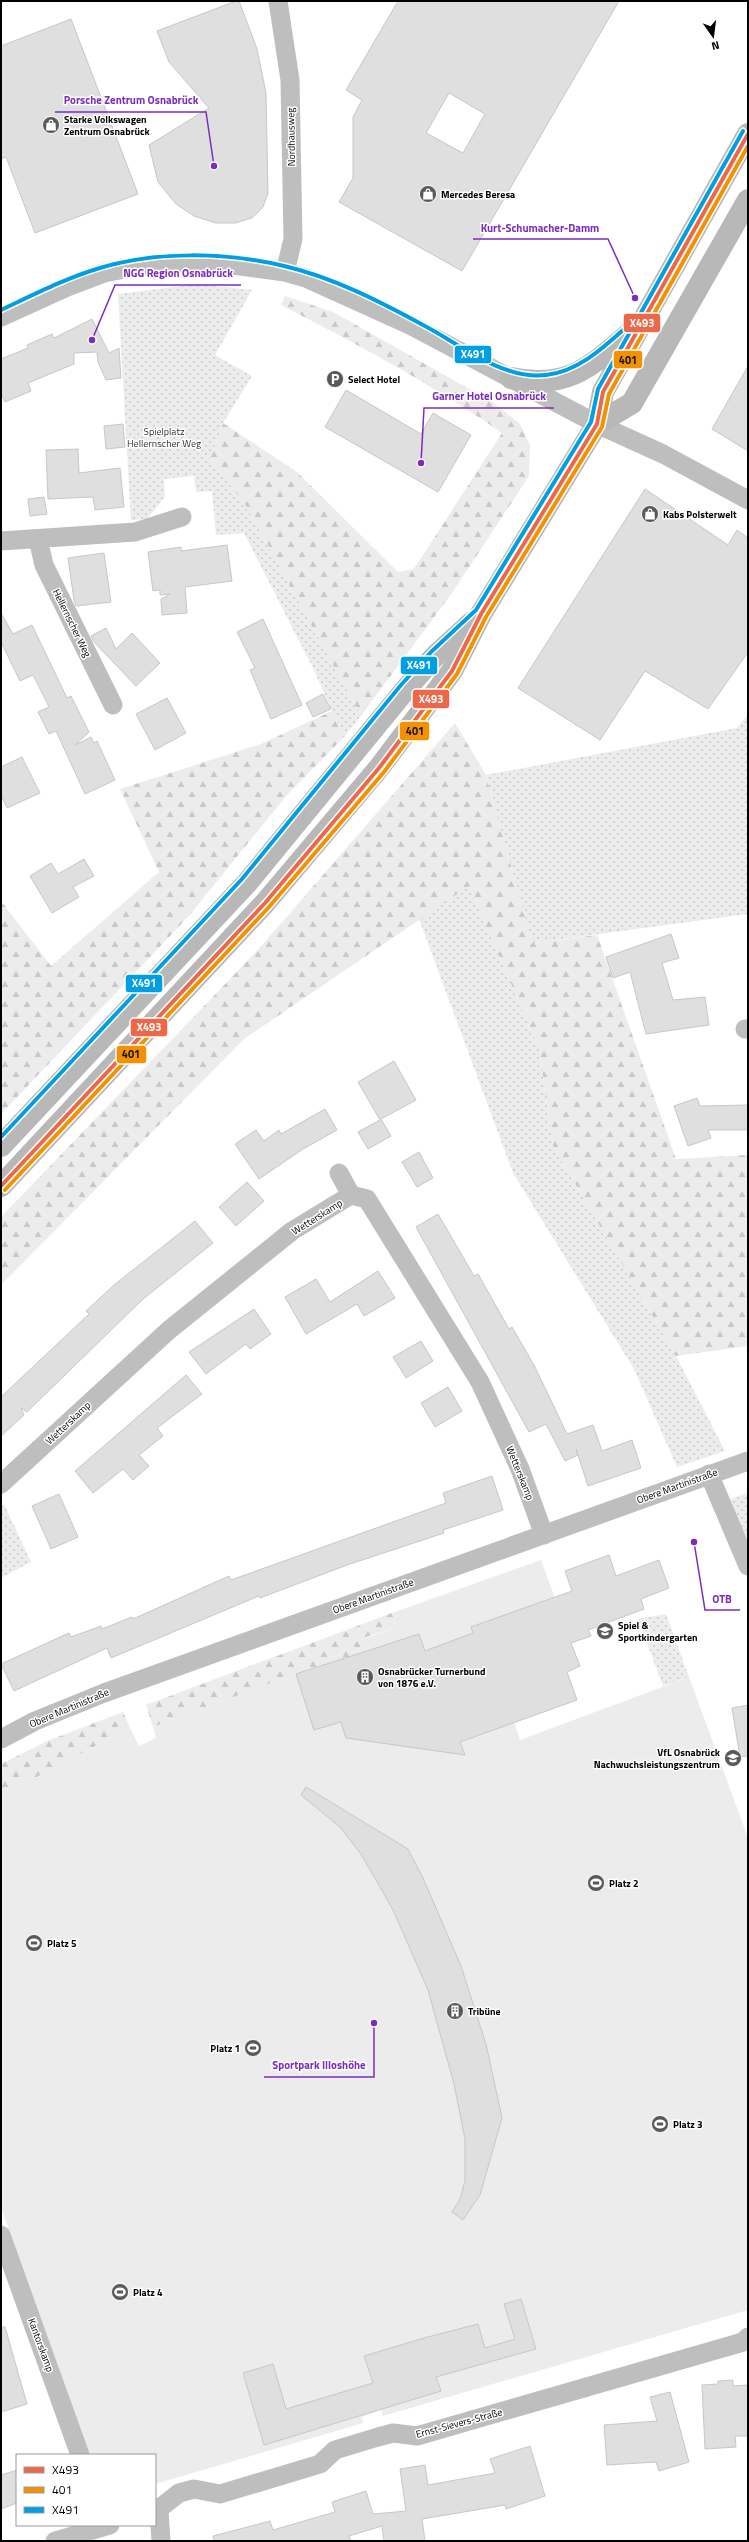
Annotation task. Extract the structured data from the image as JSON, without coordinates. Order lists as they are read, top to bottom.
{
  "streets": {
    "street": [
      "Nordhausweg",
      "Hellernscher Weg",
      "Wetterskamp",
      "Obere Martinistraße",
      "Kantorskamp",
      "Ernst-Sievers-Straße"
    ]
  },
  "crossings": [
    ["Wetterskamp", "Obere Martinistraße"]
  ],
  "parks": ["Spielplatz Hellernscher Weg"],
  "places": {
    "shop": ["Starke Volkswagen Zentrum Osnabrück", "Mercedes Beresa", "Kabs Polsterwelt"],
    "other": [
      "Porsche Zentrum Osnabrück",
      "Kurt-Schumacher-Damm",
      "NGG Region Osnabrück",
      "Garner Hotel Osnabrück",
      "OTB",
      "Sportpark Illoshöhe"
    ],
    "parking": ["Select Hotel"],
    "school or university": ["Spiel & Sportkindergarten", "VfL Osnabrück Nachwuchsleistungszentrum"],
    "building": ["Osnabrücker Turnerbund von 1876 e.V.", "Tribüne"],
    "sports": [
      "Platz 2",
      "Platz 5",
      "Platz 1",
      "Platz 3",
      "Platz 4"
    ]
  },
  "lines": ["transit line X491", "transit line X493", "transit line 401"],
  "legend": ["X493", "401", "X491"],
  "north": "bottom"
}
